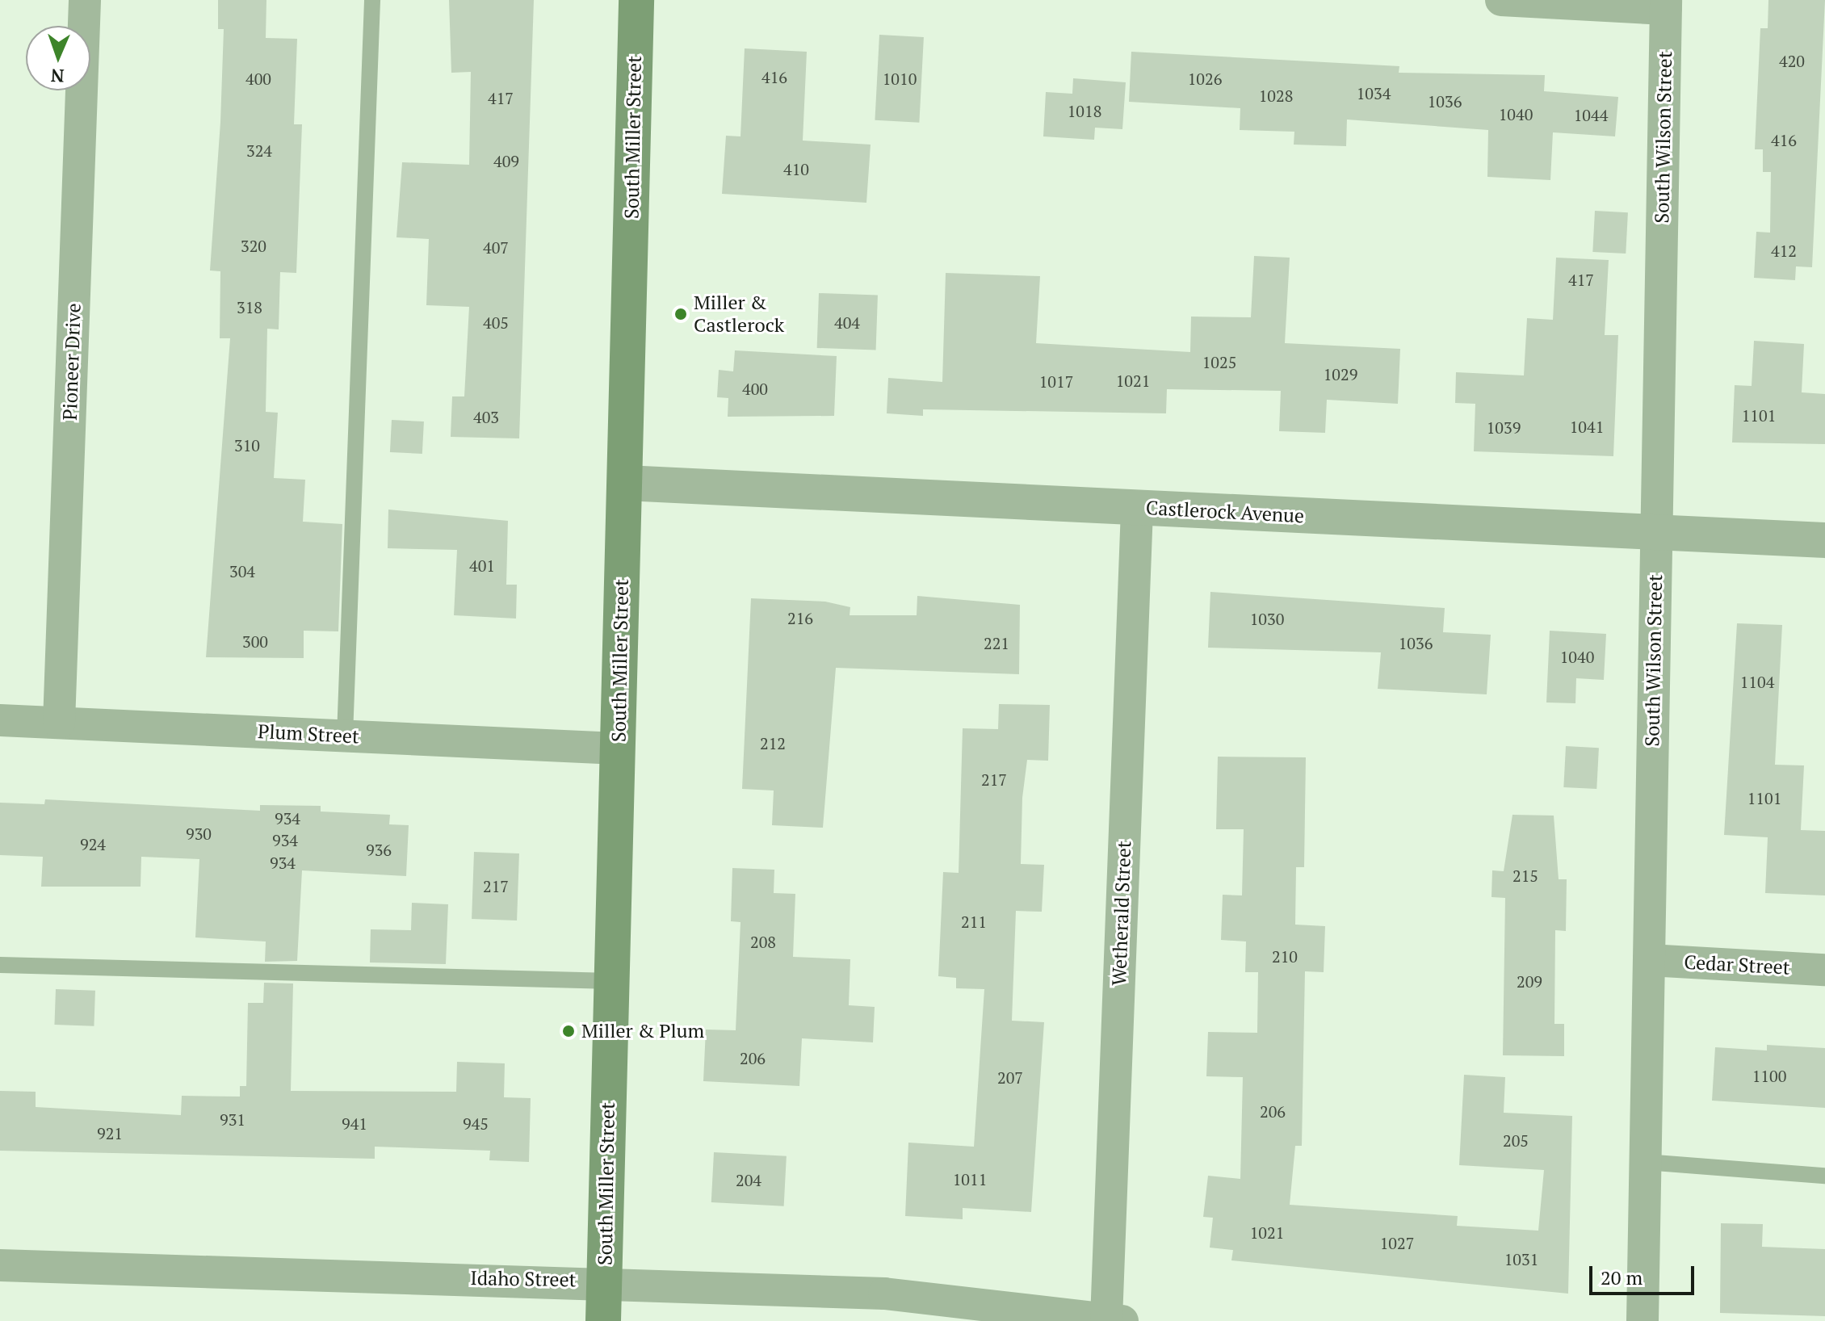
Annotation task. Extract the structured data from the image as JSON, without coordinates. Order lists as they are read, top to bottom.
{
  "streets": {
    "main road": ["South Miller Street"],
    "street": [
      "South Wilson Street",
      "Pioneer Drive",
      "Castlerock Avenue",
      "Plum Street",
      "Wetherald Street",
      "Cedar Street",
      "Idaho Street"
    ]
  },
  "crossings": [
    ["South Miller Street", "Castlerock Avenue"],
    ["South Miller Street", "Plum Street"],
    ["South Miller Street", "Idaho Street"],
    ["South Wilson Street", "Castlerock Avenue"],
    ["South Wilson Street", "Cedar Street"],
    ["Pioneer Drive", "Plum Street"],
    ["Castlerock Avenue", "Wetherald Street"],
    ["Wetherald Street", "Idaho Street"]
  ],
  "places": ["Miller & Castlerock", "Miller & Plum"],
  "house_numbers": [
    "420",
    "416",
    "400",
    "1010",
    "1026",
    "1034",
    "1028",
    "417",
    "1036",
    "1018",
    "1040",
    "1044",
    "416",
    "324",
    "409",
    "410",
    "320",
    "407",
    "412",
    "417",
    "318",
    "405",
    "404",
    "1025",
    "1029",
    "1021",
    "1017",
    "400",
    "1101",
    "403",
    "1041",
    "1039",
    "310",
    "401",
    "304",
    "216",
    "1030",
    "300",
    "221",
    "1036",
    "1040",
    "1104",
    "212",
    "217",
    "1101",
    "934",
    "930",
    "934",
    "924",
    "936",
    "934",
    "215",
    "217",
    "211",
    "208",
    "210",
    "209",
    "206",
    "1100",
    "207",
    "206",
    "931",
    "941",
    "945",
    "921",
    "205",
    "1011",
    "204",
    "1021",
    "1027",
    "1031"
  ],
  "scale_bar": "20 m",
  "north": "bottom"
}
